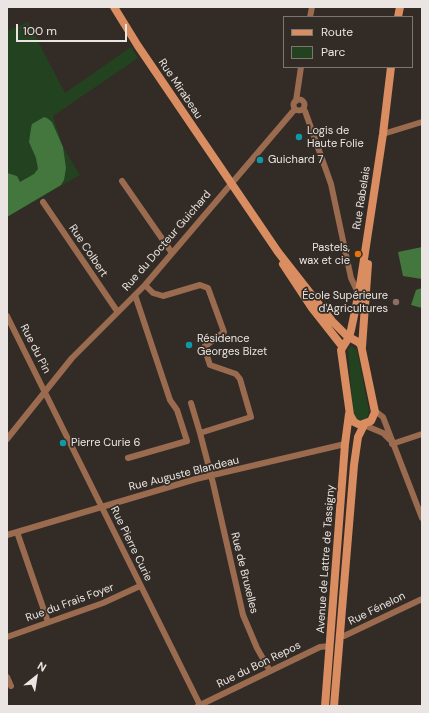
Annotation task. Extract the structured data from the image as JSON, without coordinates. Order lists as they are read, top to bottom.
{
  "streets": {
    "street": [
      "Rue Mirabeau",
      "Rue Rabelais",
      "Rue du Docteur Guichard",
      "Rue Colbert",
      "Rue du Pin",
      "Rue Auguste Blandeau",
      "Rue Pierre Curie",
      "Avenue de Lattre de Tassigny",
      "Rue de Bruxelles",
      "Rue du Frais Foyer",
      "Rue Fénelon",
      "Rue du Bon Repos"
    ]
  },
  "crossings": [
    ["Rue Mirabeau", "Rue du Docteur Guichard"],
    ["Rue Rabelais", "Avenue de Lattre de Tassigny"],
    ["Rue du Docteur Guichard", "Rue Colbert"],
    ["Rue du Docteur Guichard", "Rue du Pin"],
    ["Rue du Docteur Guichard", "Rue Pierre Curie"],
    ["Rue du Pin", "Rue Pierre Curie"],
    ["Rue Auguste Blandeau", "Rue Pierre Curie"],
    ["Rue Auguste Blandeau", "Avenue de Lattre de Tassigny"],
    ["Rue Auguste Blandeau", "Rue de Bruxelles"],
    ["Rue Pierre Curie", "Rue du Frais Foyer"],
    ["Rue Pierre Curie", "Rue du Bon Repos"],
    ["Avenue de Lattre de Tassigny", "Rue Fénelon"],
    ["Avenue de Lattre de Tassigny", "Rue du Bon Repos"],
    ["Rue de Bruxelles", "Rue du Bon Repos"]
  ],
  "places": [
    "Logis de Haute Folie",
    "Guichard 7",
    "Pastels, wax et cie",
    "École Supérieure d'Agricultures",
    "Résidence Georges Bizet",
    "Pierre Curie 6"
  ],
  "legend": ["Route", "Parc"],
  "scale_bar": "100 m",
  "north": "top right"
}
